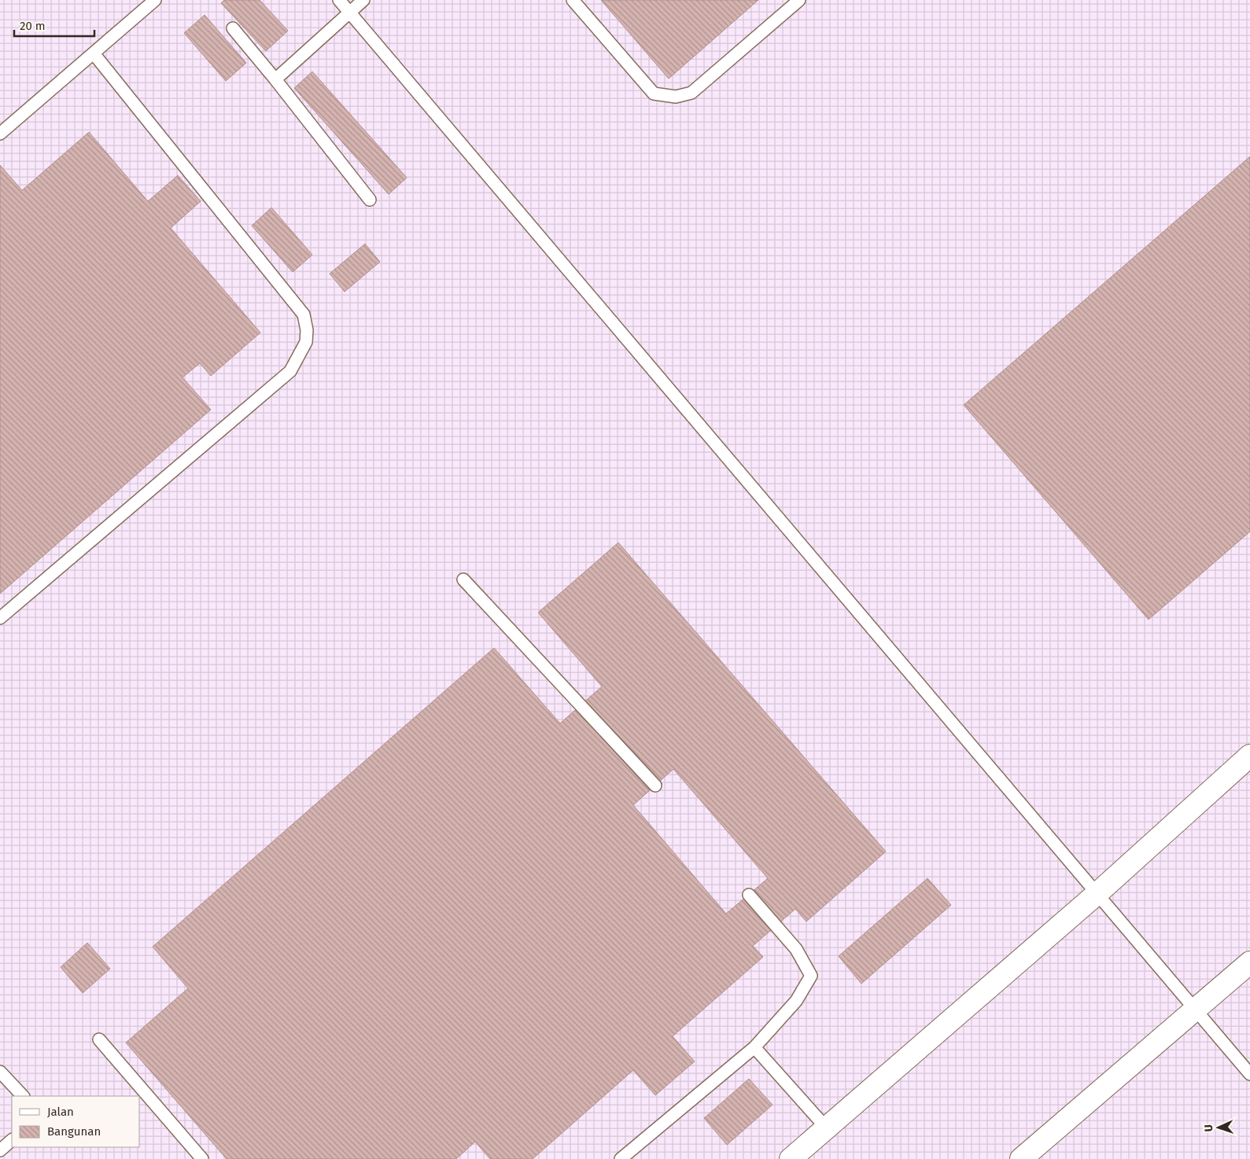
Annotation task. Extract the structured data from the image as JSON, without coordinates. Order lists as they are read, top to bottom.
{
  "legend": ["Jalan", "Bangunan"],
  "scale_bar": "20 m",
  "north": "left"
}
